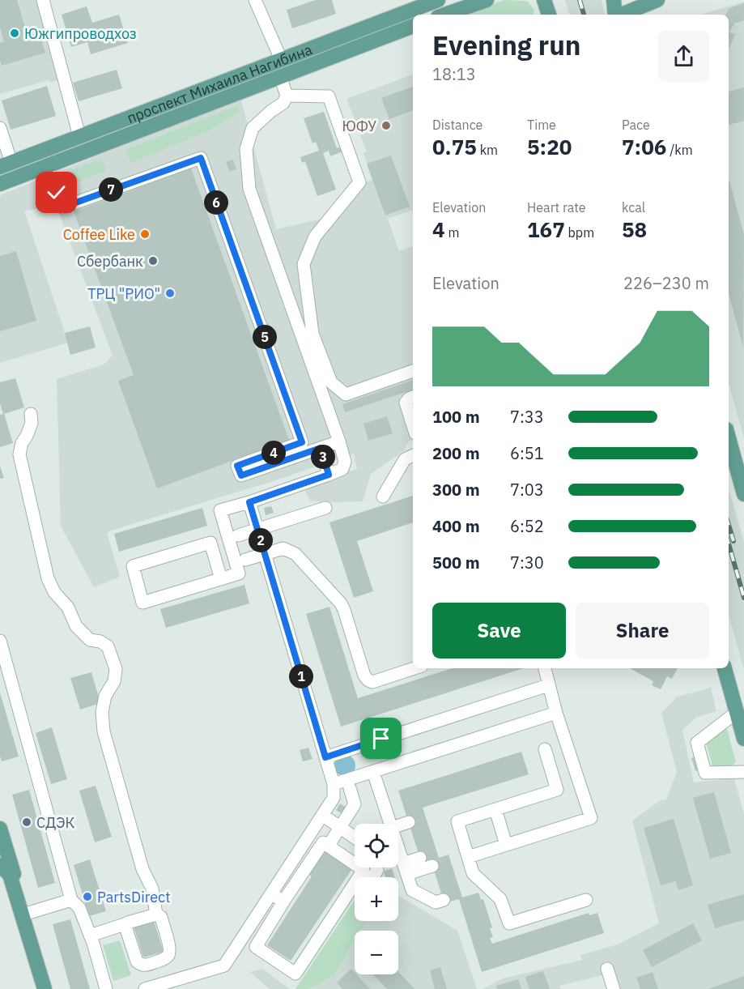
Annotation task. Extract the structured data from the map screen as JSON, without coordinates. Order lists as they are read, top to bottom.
{
  "streets": {
    "main road": ["проспект Михаила Нагибина"]
  },
  "places": [
    "Южгипроводхоз",
    "ЮФУ",
    "Coffee Like",
    "Сбербанк",
    "ТРЦ \"РИО\"",
    "СДЭК",
    "PartsDirect"
  ],
  "page": {
    "heading": ["Evening run", "18:13"],
    "stats": [
      ["Distance", "0.75 km"],
      ["Time", "5:20"],
      ["Pace", "7:06 /km"],
      ["Elevation", "4 m"],
      ["Heart rate", "167 bpm"],
      ["kcal", "58"]
    ],
    "pins": [
      "7",
      "6",
      "5",
      "4",
      "3",
      "2",
      "1"
    ],
    "chart": ["Elevation", "226–230 m"],
    "list": [
      {
        "name": "100 m",
        "note": "7:33"
      },
      {
        "name": "200 m",
        "note": "6:51"
      },
      {
        "name": "300 m",
        "note": "7:03"
      },
      {
        "name": "400 m",
        "note": "6:52"
      },
      {
        "name": "500 m",
        "note": "7:30"
      }
    ],
    "buttons": ["Save", "Share"],
    "map_buttons": ["+", "−"]
  }
}
